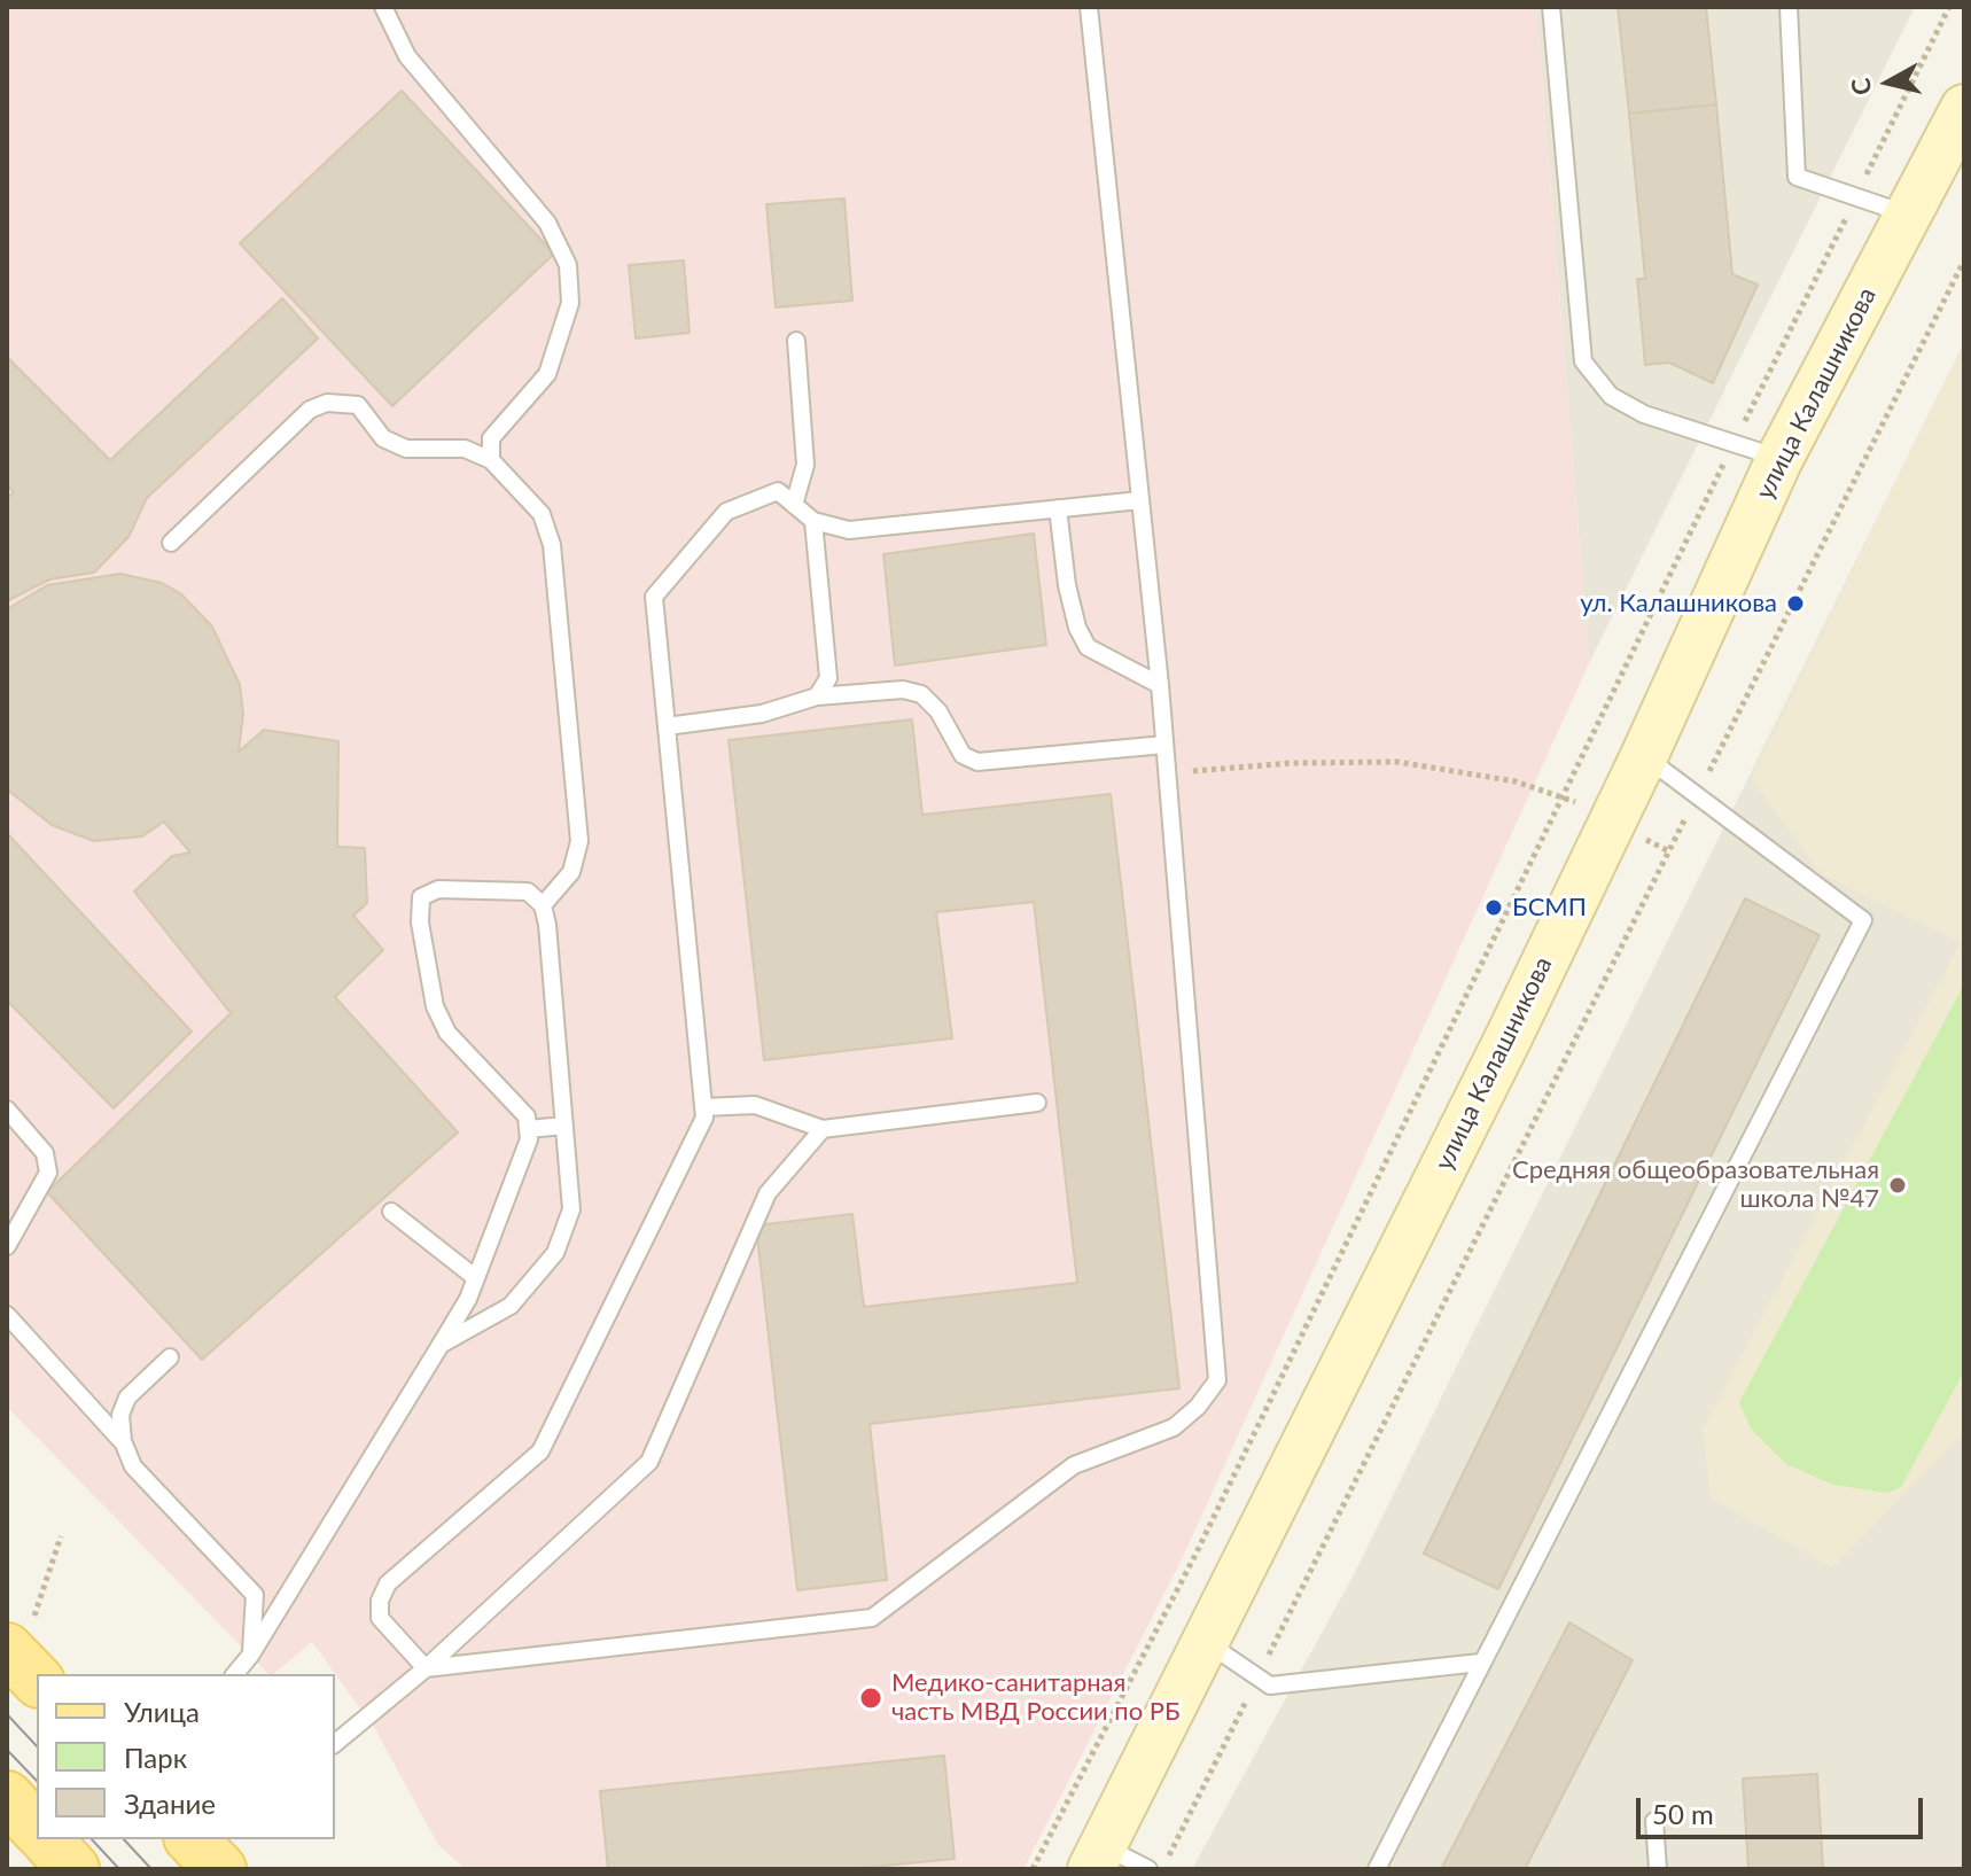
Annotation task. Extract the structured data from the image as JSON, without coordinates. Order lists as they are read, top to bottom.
{
  "streets": {
    "main road": ["улица Калашникова"]
  },
  "places": [
    "ул. Калашникова",
    "БСМП",
    "Средняя общеобразовательная школа №47",
    "Медико-санитарная часть МВД России по РБ"
  ],
  "legend": ["Улица", "Парк", "Здание"],
  "scale_bar": "50 m",
  "north": "left"
}
